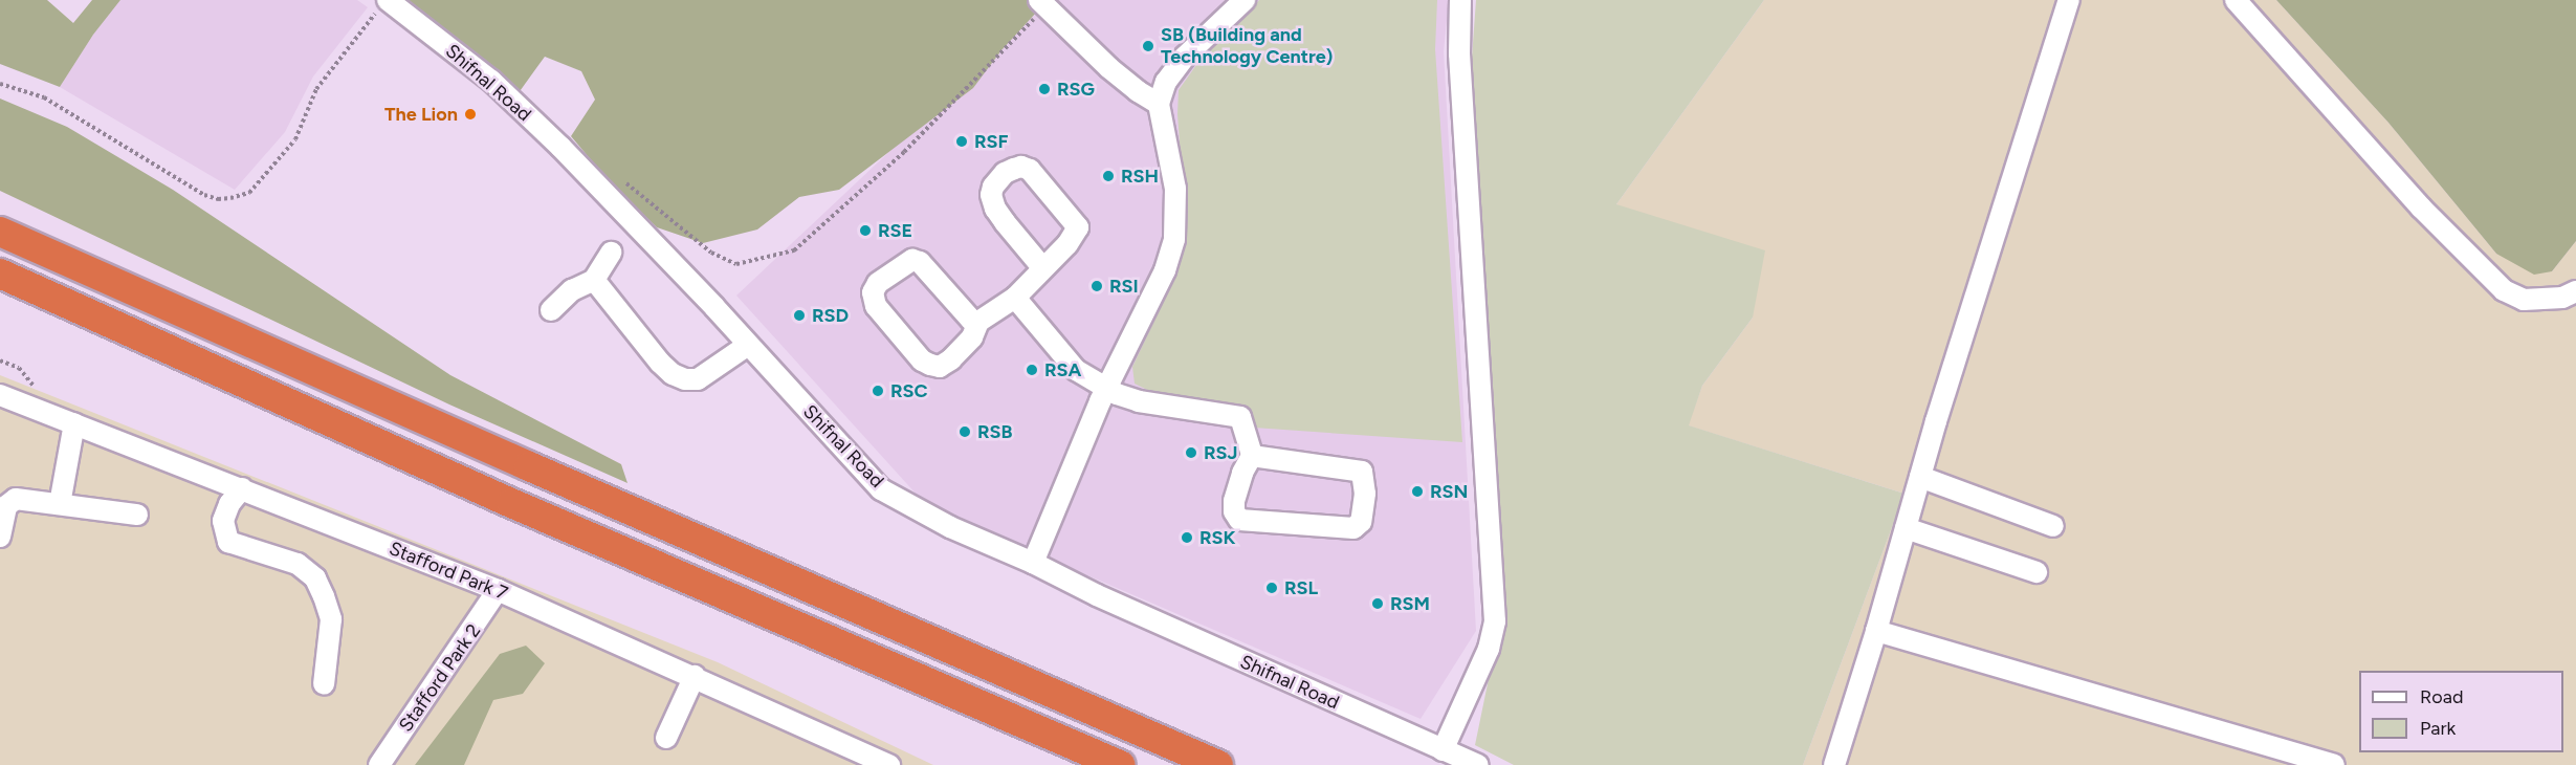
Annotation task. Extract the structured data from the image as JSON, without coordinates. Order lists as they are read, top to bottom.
{
  "streets": {
    "street": ["Shifnal Road", "Stafford Park 7", "Stafford Park 2"]
  },
  "crossings": [
    ["Stafford Park 7", "Stafford Park 2"]
  ],
  "places": [
    "SB (Building and Technology Centre)",
    "RSG",
    "The Lion",
    "RSF",
    "RSH",
    "RSE",
    "RSI",
    "RSD",
    "RSA",
    "RSC",
    "RSB",
    "RSJ",
    "RSN",
    "RSK",
    "RSL",
    "RSM"
  ],
  "legend": ["Road", "Park"]
}
